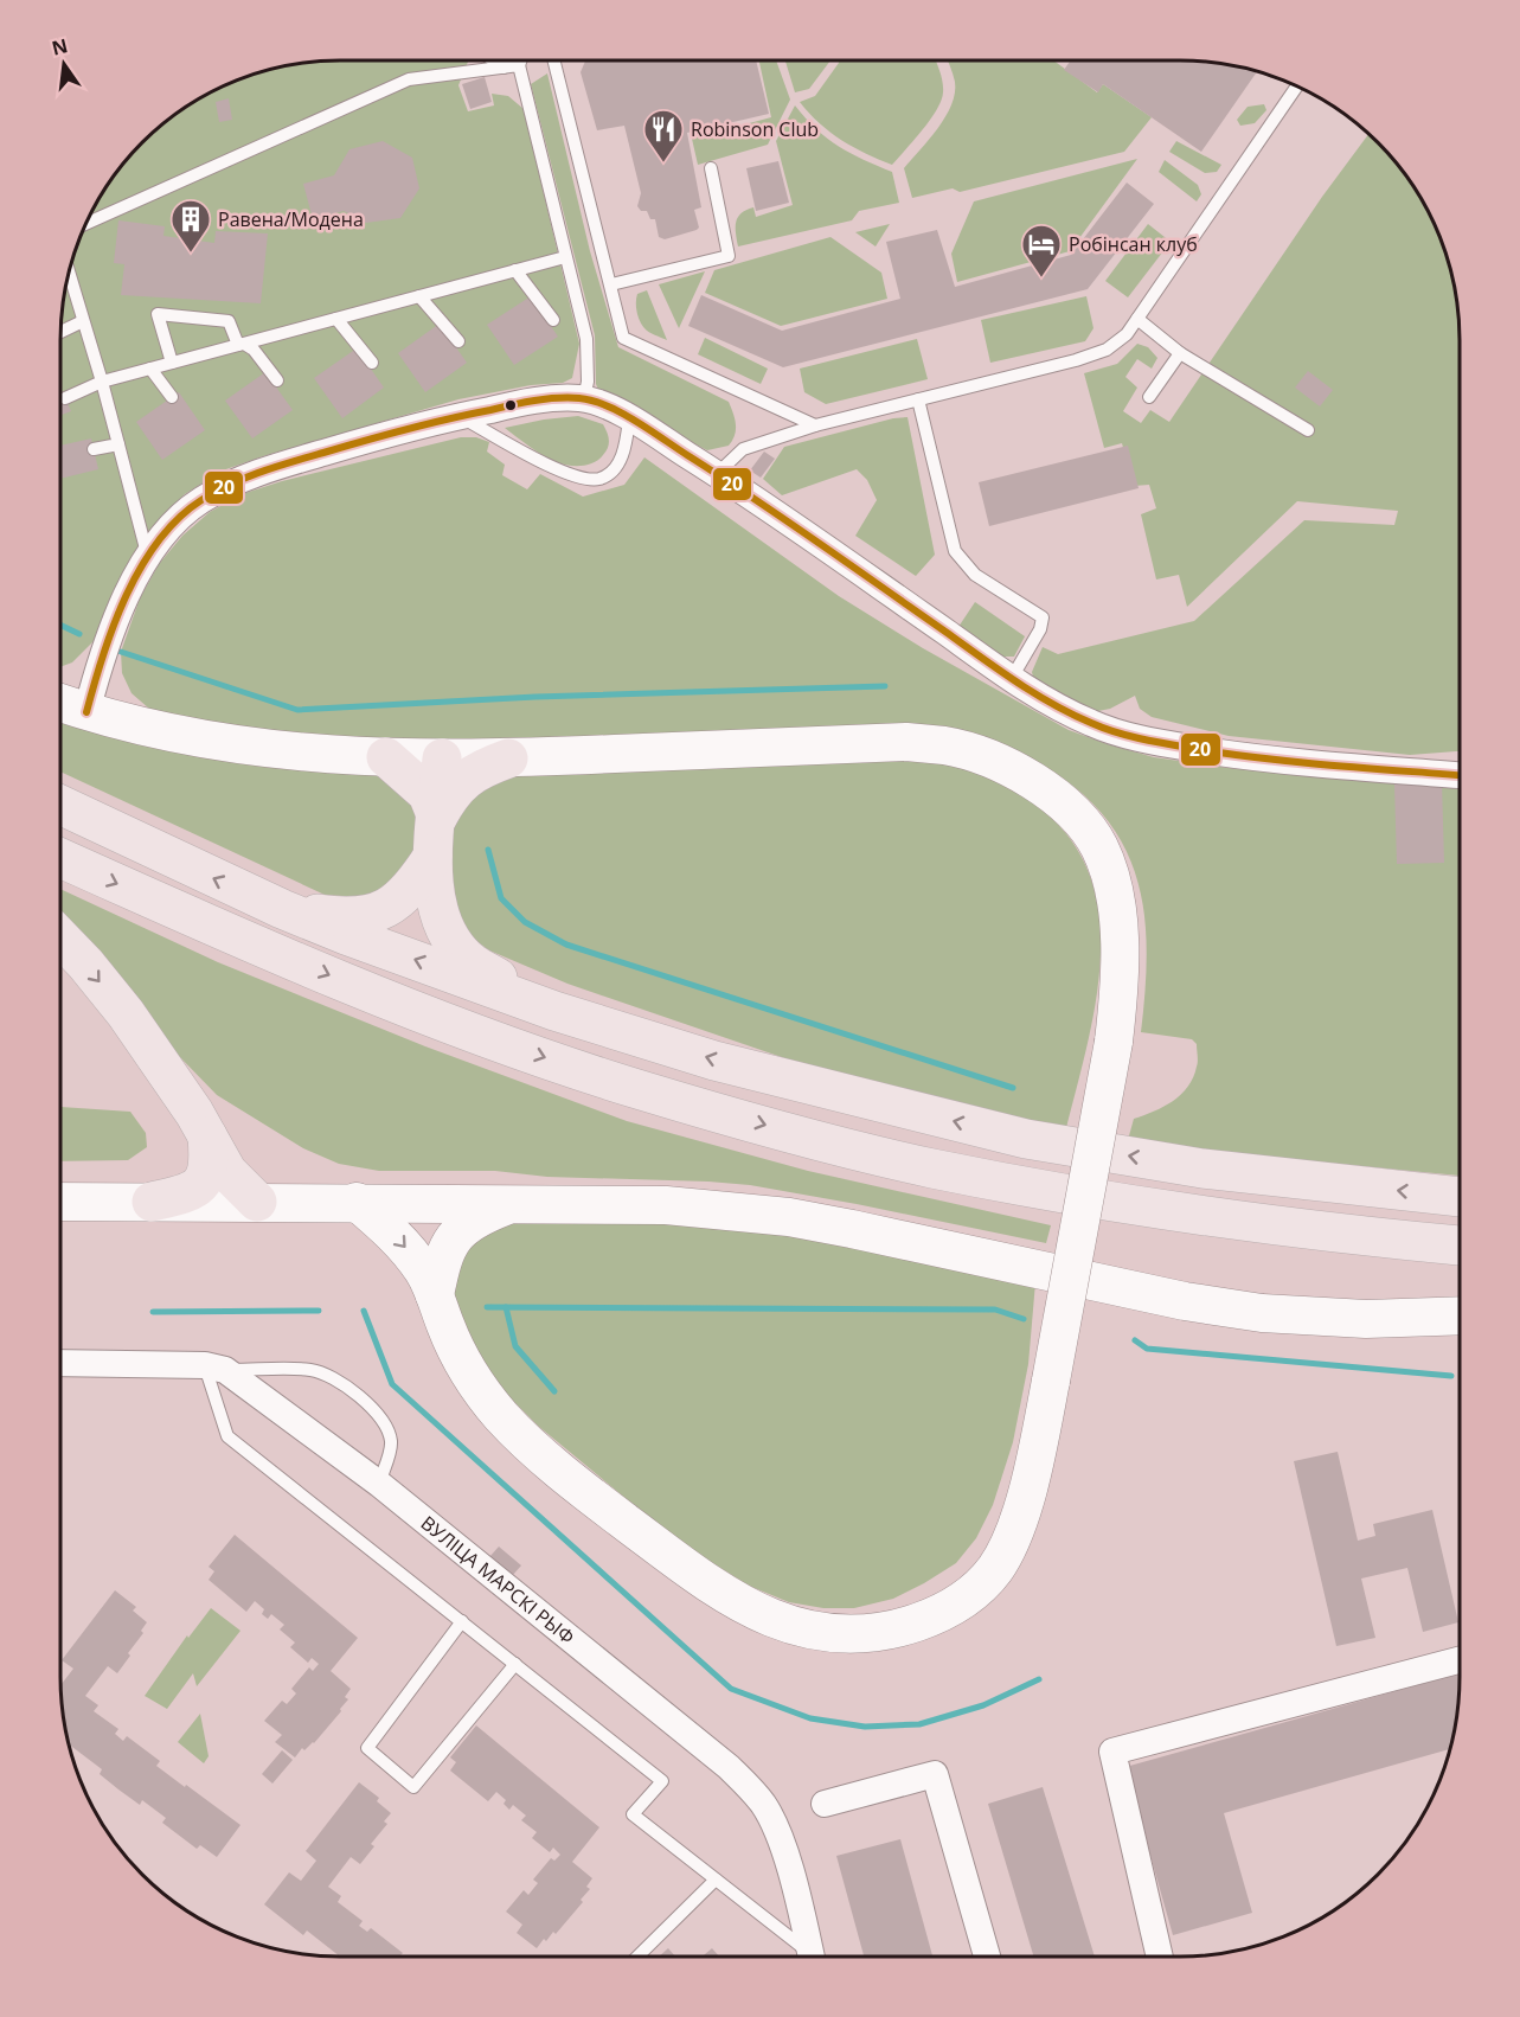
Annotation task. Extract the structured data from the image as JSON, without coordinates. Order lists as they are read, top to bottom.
{
  "streets": {
    "street": ["ВУЛІЦА МАРСКІ РЫФ"]
  },
  "places": {
    "restaurant": ["Robinson Club"],
    "building": ["Равена/Модена"],
    "hotel": ["Робінсан клуб"]
  },
  "lines": ["transit line 20"],
  "north": "top"
}
